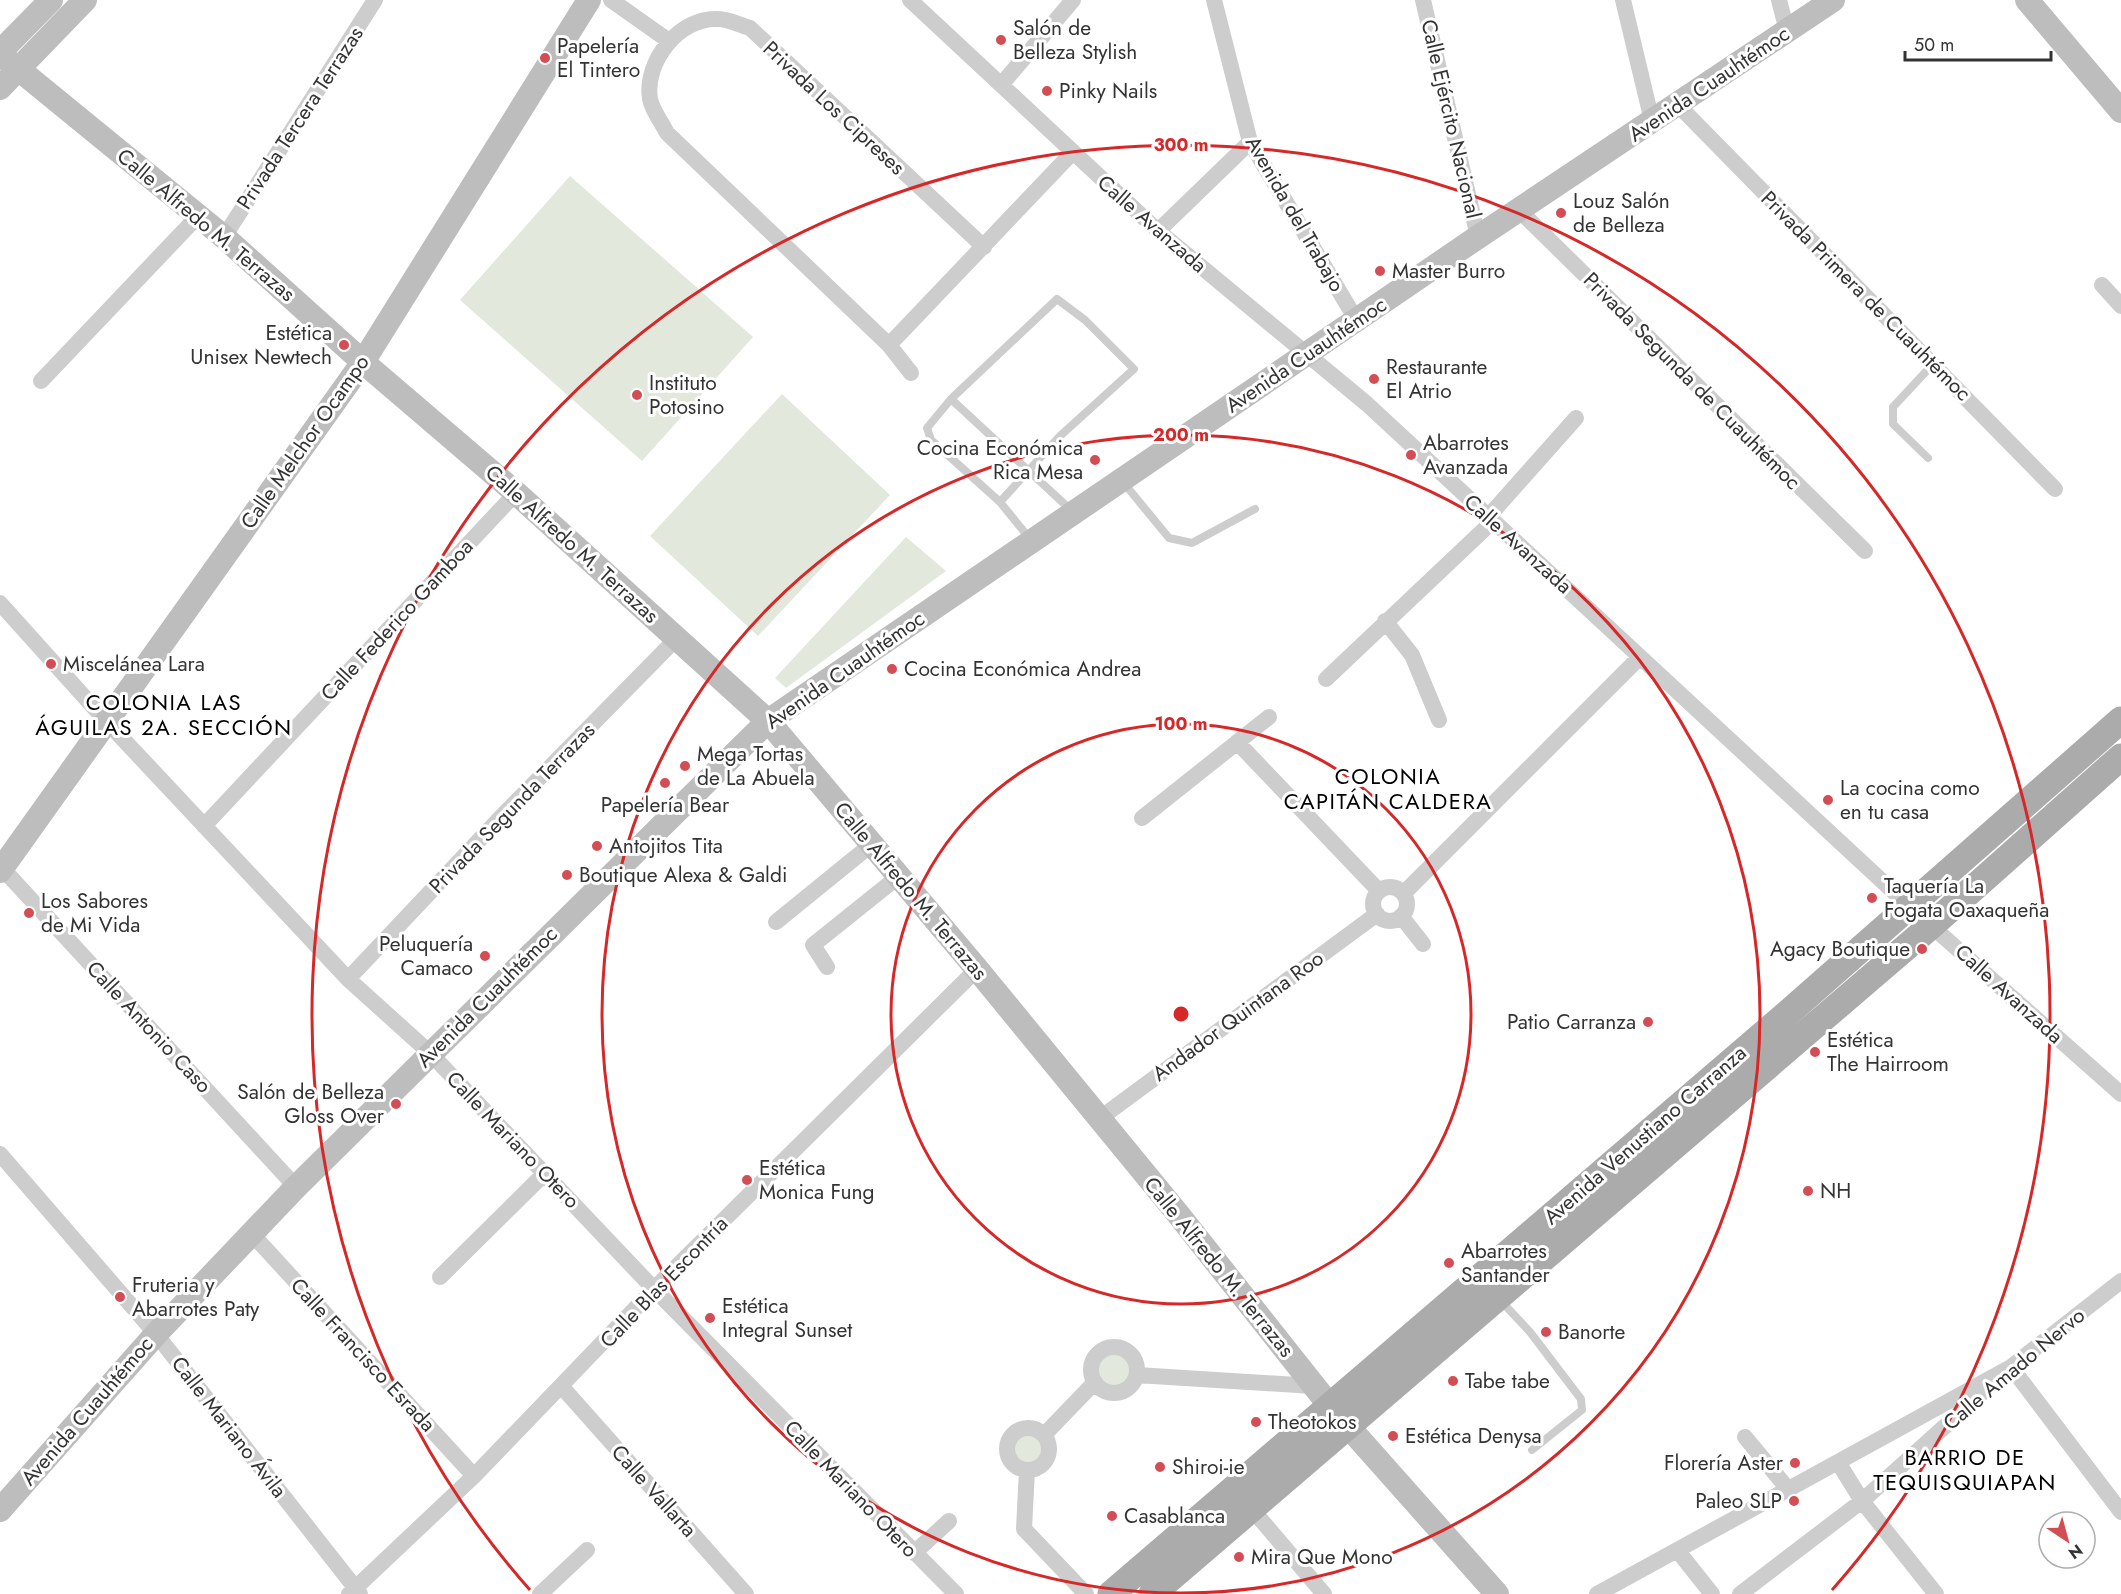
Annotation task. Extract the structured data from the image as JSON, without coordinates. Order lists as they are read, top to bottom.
{
  "streets": {
    "main road": ["Avenida Venustiano Carranza"],
    "street": [
      "Avenida Cuauhtémoc",
      "Privada Los Cipreses",
      "Privada Tercera Terrazas",
      "Calle Ejército Nacional",
      "Avenida del Trabajo",
      "Calle Avanzada",
      "Calle Alfredo M. Terrazas",
      "Privada Primera de Cuauhtémoc",
      "Privada Segunda de Cuauhtémoc",
      "Calle Melchor Ocampo",
      "Calle Federico Gamboa",
      "Privada Segunda Terrazas",
      "Andador Quintana Roo",
      "Calle Antonio Caso",
      "Calle Mariano Otero",
      "Calle Blas Escontría",
      "Calle Francisco Esrada",
      "Calle Amado Nervo",
      "Calle Mariano Ávila",
      "Calle Vallarta"
    ]
  },
  "crossings": [
    ["Avenida Cuauhtémoc", "Calle Ejército Nacional"],
    ["Avenida Cuauhtémoc", "Avenida del Trabajo"],
    ["Avenida Cuauhtémoc", "Calle Avanzada"],
    ["Avenida Cuauhtémoc", "Calle Alfredo M. Terrazas"],
    ["Avenida Cuauhtémoc", "Privada Primera de Cuauhtémoc"],
    ["Avenida Cuauhtémoc", "Privada Segunda de Cuauhtémoc"],
    ["Avenida Cuauhtémoc", "Calle Antonio Caso"],
    ["Avenida Cuauhtémoc", "Calle Mariano Otero"],
    ["Avenida Cuauhtémoc", "Calle Francisco Esrada"],
    ["Avenida Cuauhtémoc", "Calle Mariano Ávila"],
    ["Privada Tercera Terrazas", "Calle Alfredo M. Terrazas"],
    ["Calle Avanzada", "Avenida Venustiano Carranza"],
    ["Calle Alfredo M. Terrazas", "Calle Melchor Ocampo"],
    ["Calle Alfredo M. Terrazas", "Calle Federico Gamboa"],
    ["Calle Alfredo M. Terrazas", "Privada Segunda Terrazas"],
    ["Calle Alfredo M. Terrazas", "Andador Quintana Roo"],
    ["Calle Alfredo M. Terrazas", "Avenida Venustiano Carranza"],
    ["Calle Alfredo M. Terrazas", "Calle Blas Escontría"],
    ["Calle Melchor Ocampo", "Calle Antonio Caso"],
    ["Calle Melchor Ocampo", "Calle Mariano Otero"],
    ["Calle Federico Gamboa", "Calle Mariano Otero"],
    ["Privada Segunda Terrazas", "Calle Mariano Otero"],
    ["Calle Mariano Otero", "Calle Blas Escontría"],
    ["Calle Blas Escontría", "Calle Francisco Esrada"],
    ["Calle Blas Escontría", "Calle Mariano Ávila"],
    ["Calle Blas Escontría", "Calle Vallarta"]
  ],
  "districts": ["COLONIA LAS ÁGUILAS 2A. SECCIÓN", "COLONIA CAPITÁN CALDERA", "BARRIO DE TEQUISQUIAPAN"],
  "places": [
    "Salón de Belleza Stylish",
    "Papelería El Tintero",
    "Pinky Nails",
    "Louz Salón de Belleza",
    "Master Burro",
    "Estética Unisex Newtech",
    "Restaurante El Atrio",
    "Instituto Potosino",
    "Abarrotes Avanzada",
    "Cocina Económica Rica Mesa",
    "Miscelánea Lara",
    "Cocina Económica Andrea",
    "Mega Tortas de La Abuela",
    "Papelería Bear",
    "La cocina como en tu casa",
    "Antojitos Tita",
    "Boutique Alexa & Galdi",
    "Taquería La Fogata Oaxaqueña",
    "Los Sabores de Mi Vida",
    "Agacy Boutique",
    "Peluquería Camaco",
    "Patio Carranza",
    "Estética The Hairroom",
    "Salón de Belleza Gloss Over",
    "Estética Monica Fung",
    "NH",
    "Abarrotes Santander",
    "Fruteria y Abarrotes Paty",
    "Estética Integral Sunset",
    "Banorte",
    "Tabe tabe",
    "Theotokos",
    "Estética Denysa",
    "Florería Aster",
    "Shiroi-ie",
    "Paleo SLP",
    "Casablanca",
    "Mira Que Mono"
  ],
  "scale_bar": "50 m",
  "north": "bottom right",
  "rings": ["300 m", "200 m", "100 m"]
}
